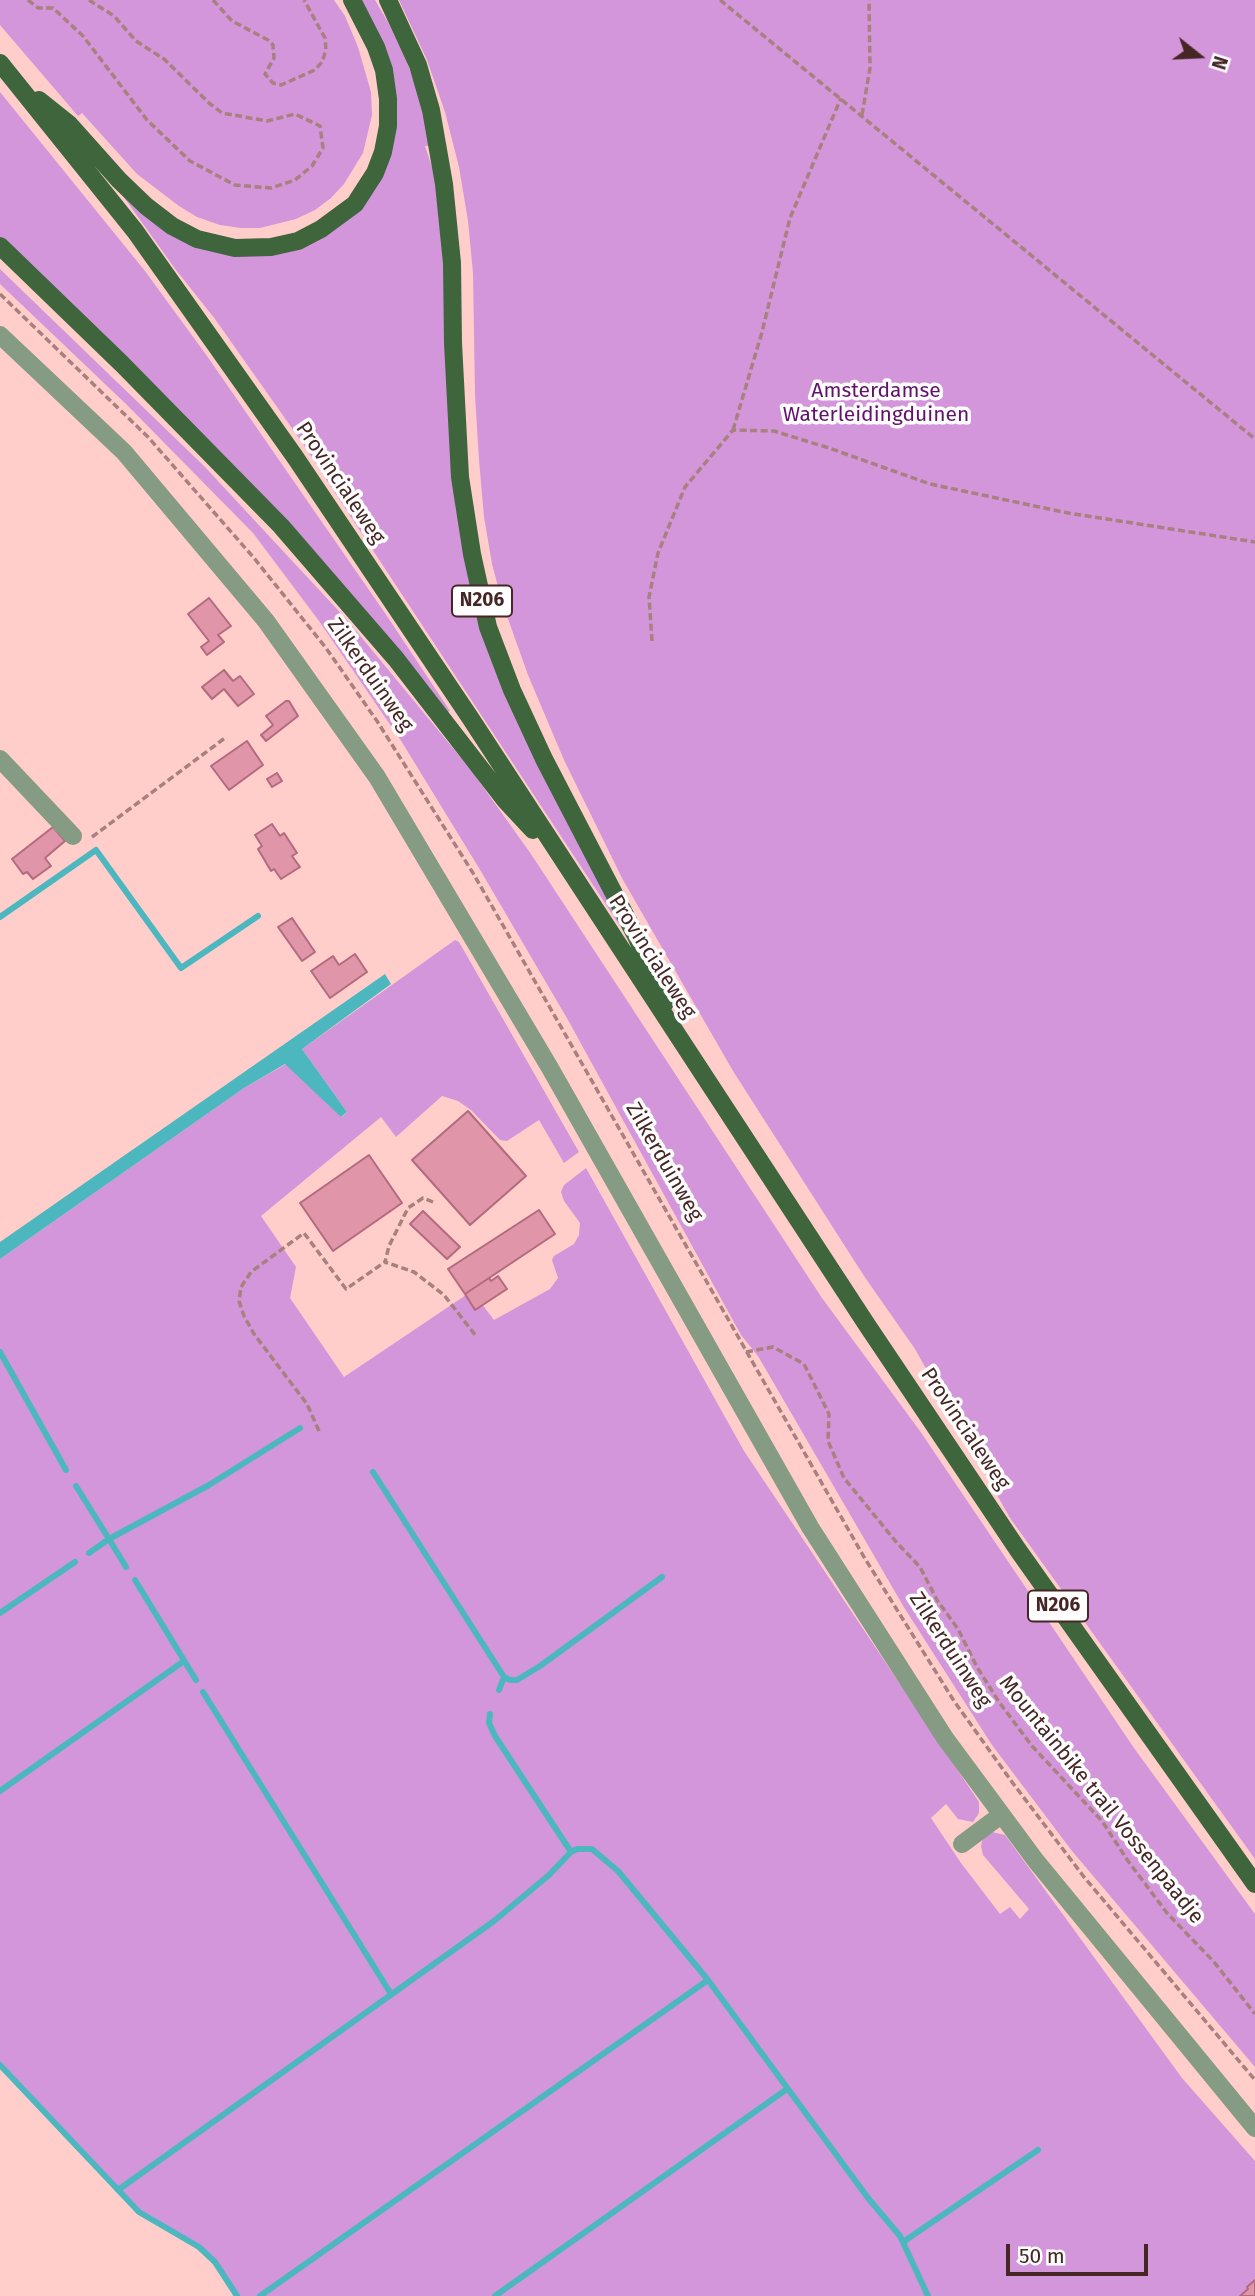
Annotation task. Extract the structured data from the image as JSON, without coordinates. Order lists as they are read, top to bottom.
{
  "streets": {
    "main road": ["Provincialeweg", "N206"],
    "path": ["Zilkerduinweg", "Mountainbike trail Vossenpaadje"]
  },
  "crossings": [
    ["Provincialeweg", "N206"],
    ["Zilkerduinweg", "Mountainbike trail Vossenpaadje"]
  ],
  "parks": ["Amsterdamse Waterleidingduinen"],
  "scale_bar": "50 m",
  "north": "right"
}
